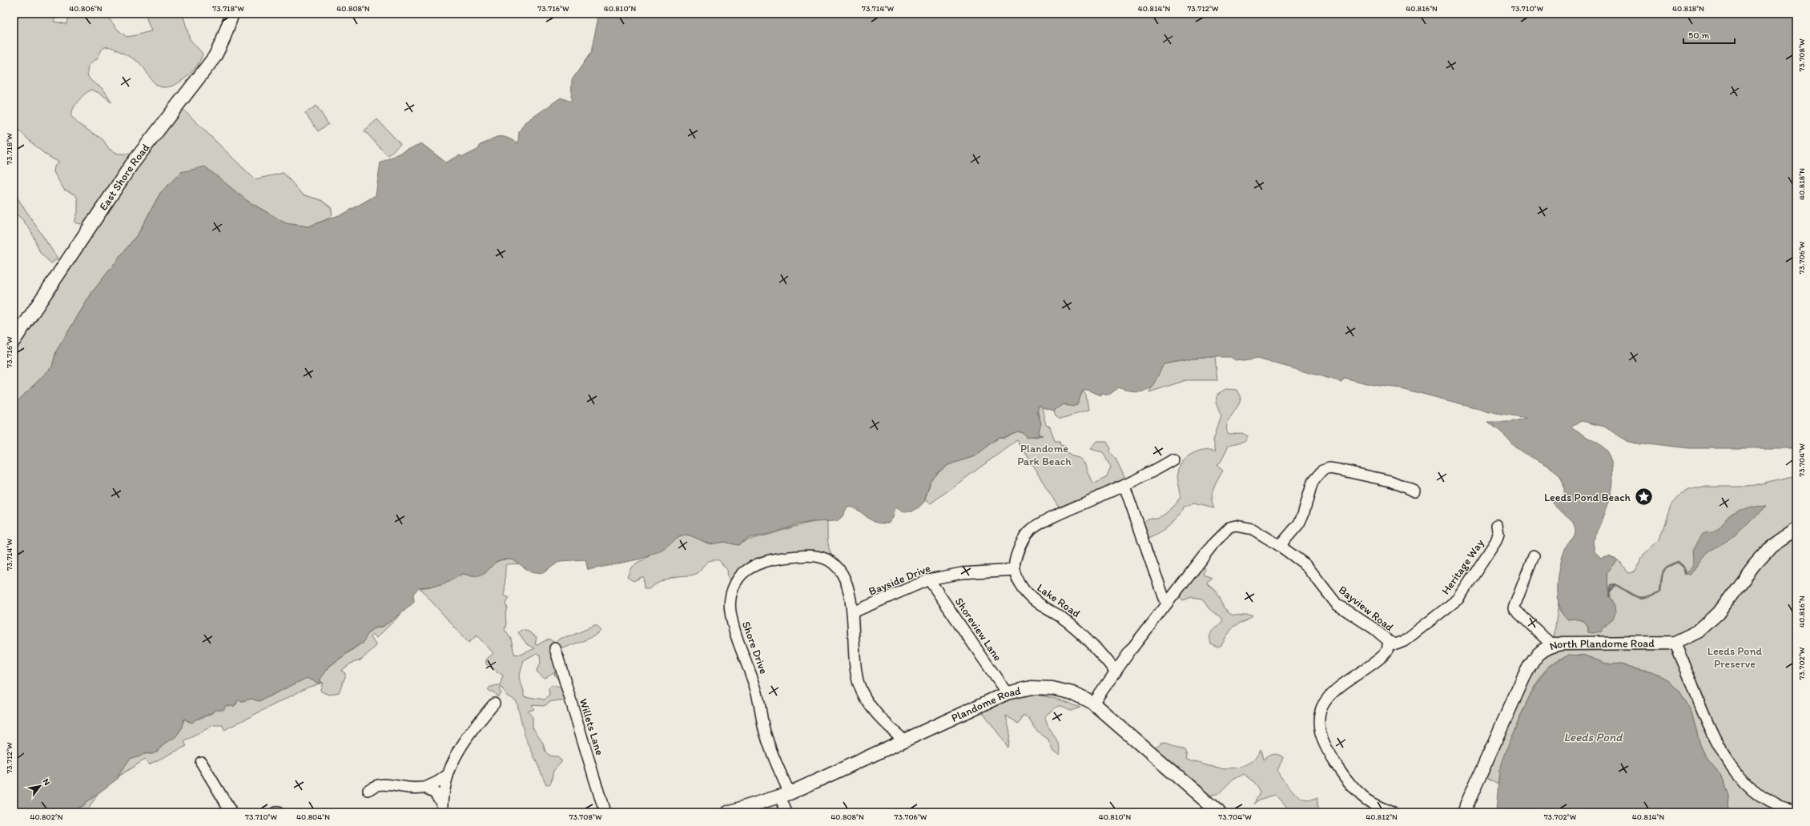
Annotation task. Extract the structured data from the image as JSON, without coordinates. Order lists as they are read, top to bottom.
{
  "streets": {
    "main road": ["East Shore Road", "North Plandome Road", "Plandome Road"],
    "street": [
      "Heritage Way",
      "Bayside Drive",
      "Lake Road",
      "Bayview Road",
      "Shoreview Lane",
      "Shore Drive",
      "Willets Lane"
    ]
  },
  "crossings": [
    ["Heritage Way", "Bayview Road"],
    ["Bayside Drive", "Lake Road"],
    ["Bayside Drive", "Shoreview Lane"],
    ["Bayside Drive", "Shore Drive"],
    ["Lake Road", "Bayview Road"],
    ["Bayview Road", "Plandome Road"],
    ["Shoreview Lane", "Plandome Road"],
    ["Shore Drive", "Plandome Road"]
  ],
  "water": ["Leeds Pond"],
  "parks": ["Plandome Park Beach", "Leeds Pond Preserve"],
  "places": {
    "place": ["Leeds Pond Beach"]
  },
  "scale_bar": "50 m",
  "north": "top right",
  "coordinates": [
    "40.806°N",
    "73.718°W",
    "40.808°N",
    "73.716°W",
    "40.810°N",
    "73.714°W",
    "40.814°N",
    "73.712°W",
    "40.816°N",
    "73.710°W",
    "40.818°N",
    "73.708°W",
    "73.706°W",
    "73.704°W",
    "73.702°W",
    "40.802°N",
    "40.804°N",
    "40.812°N"
  ]
}
